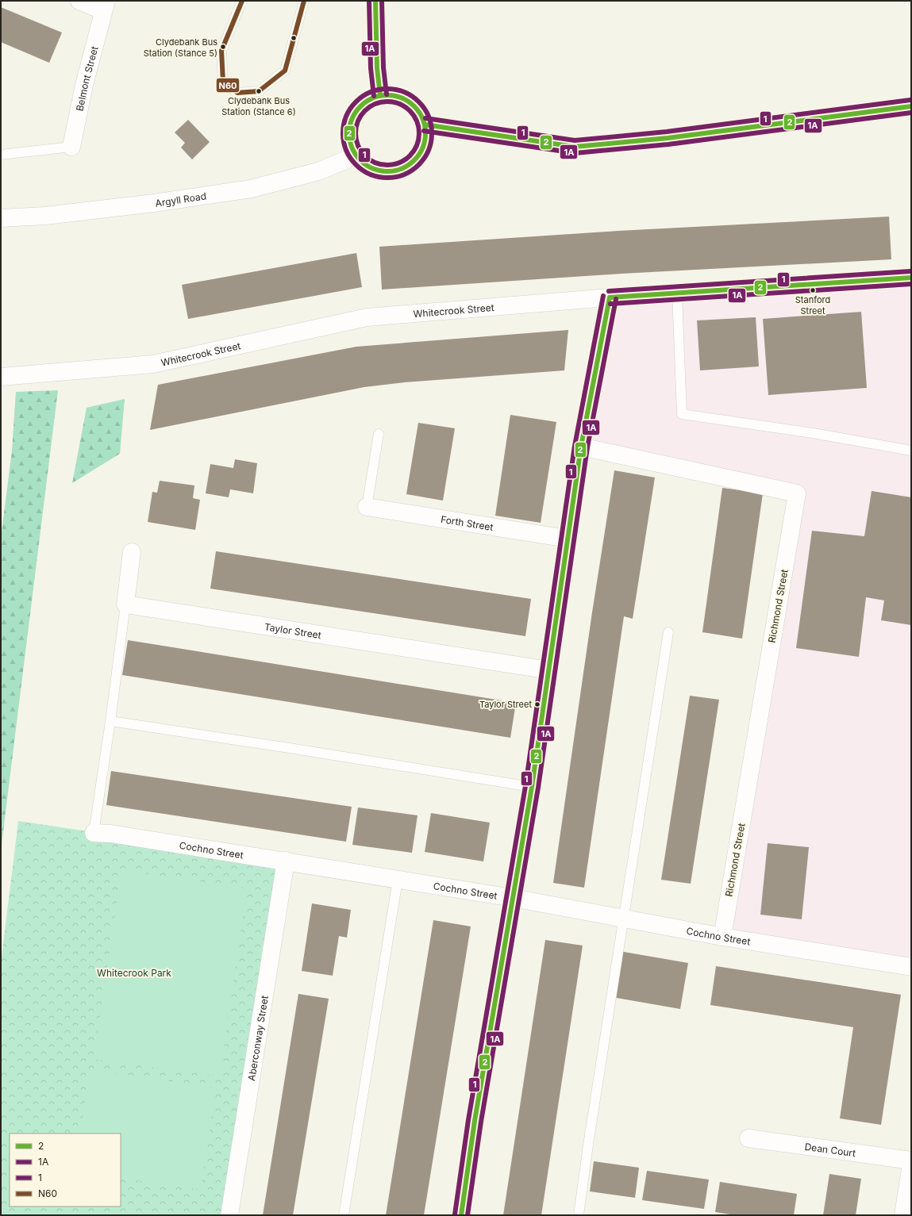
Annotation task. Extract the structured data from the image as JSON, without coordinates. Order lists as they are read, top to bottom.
{
  "streets": {
    "street": [
      "Belmont Street",
      "Argyll Road",
      "Whitecrook Street",
      "Forth Street",
      "Richmond Street",
      "Taylor Street",
      "Cochno Street",
      "Aberconway Street",
      "Dean Court"
    ]
  },
  "crossings": [
    ["Richmond Street", "Cochno Street"],
    ["Cochno Street", "Aberconway Street"]
  ],
  "parks": ["Whitecrook Park"],
  "places": [
    "Clydebank Bus Station (Stance 5)",
    "Clydebank Bus Station (Stance 6)",
    "Stanford Street",
    "Taylor Street"
  ],
  "lines": [
    "transit line 2",
    "transit line 1A",
    "transit line 1",
    "transit line N60"
  ],
  "legend": [
    "2",
    "1A",
    "1",
    "N60"
  ]
}
